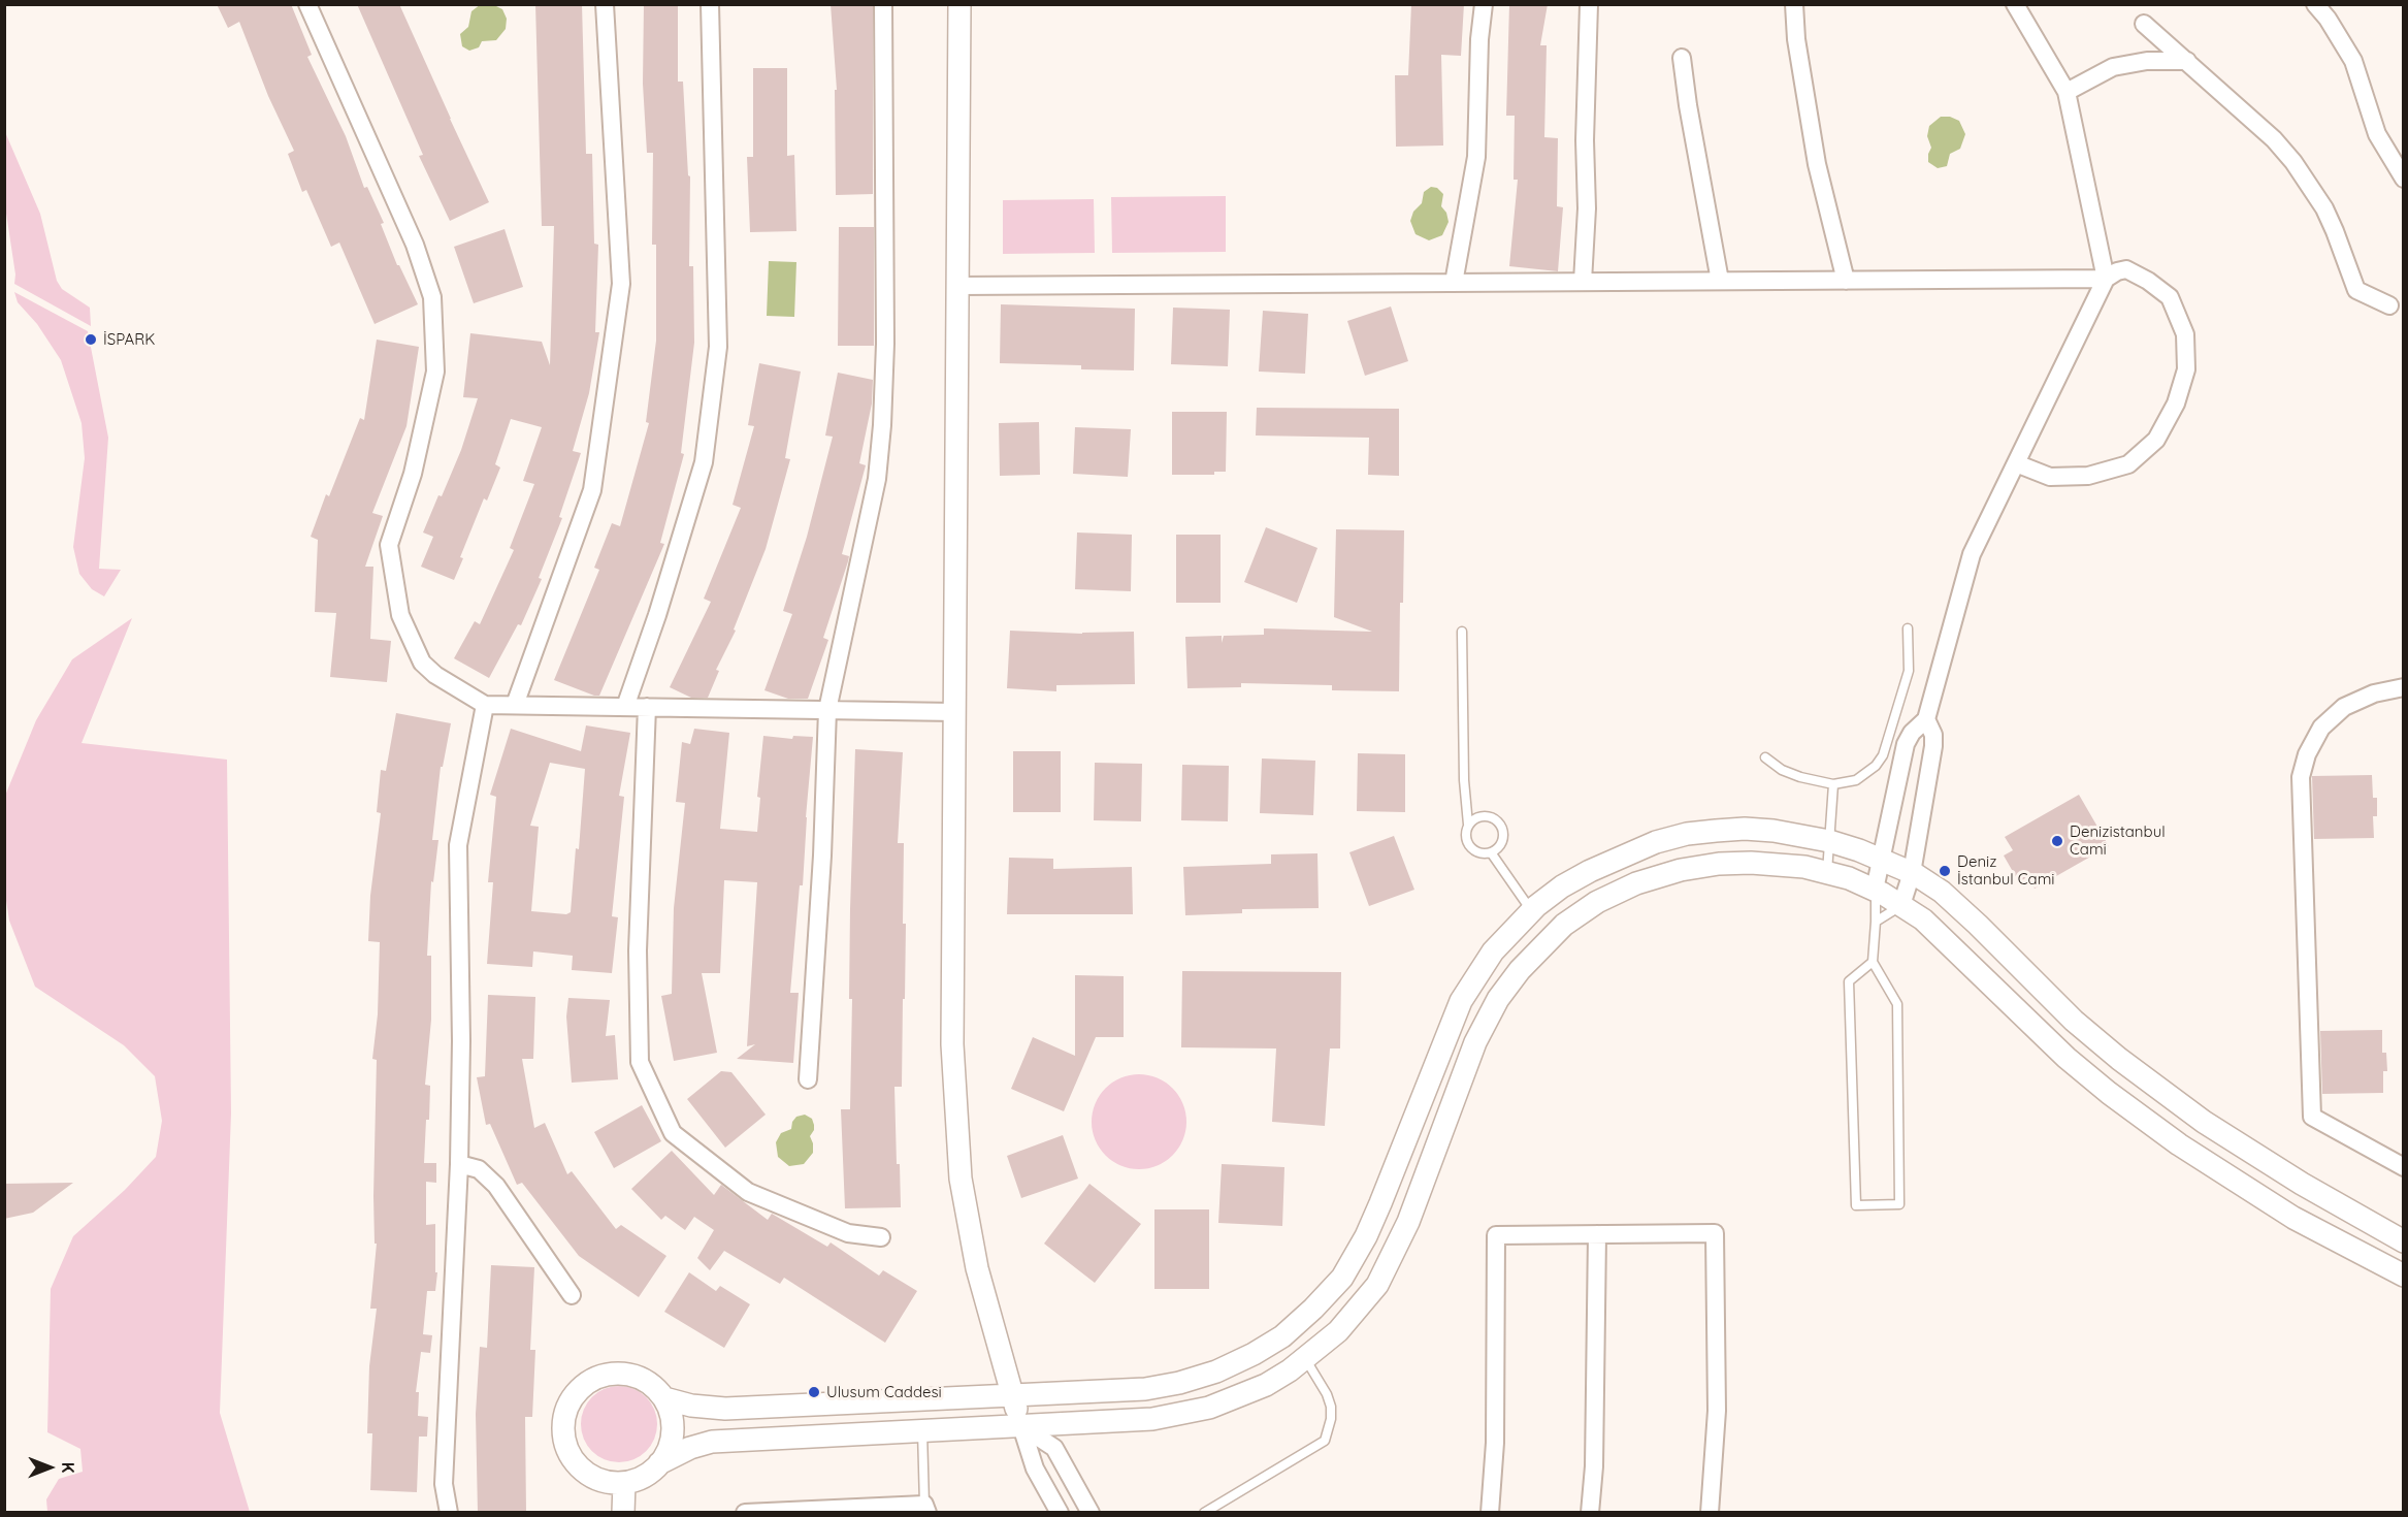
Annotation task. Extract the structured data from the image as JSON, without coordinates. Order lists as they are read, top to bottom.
{
  "places": [
    "İSPARK",
    "Denizistanbul Cami",
    "Deniz İstanbul Cami",
    "Ulusum Caddesi"
  ],
  "north": "right"
}
